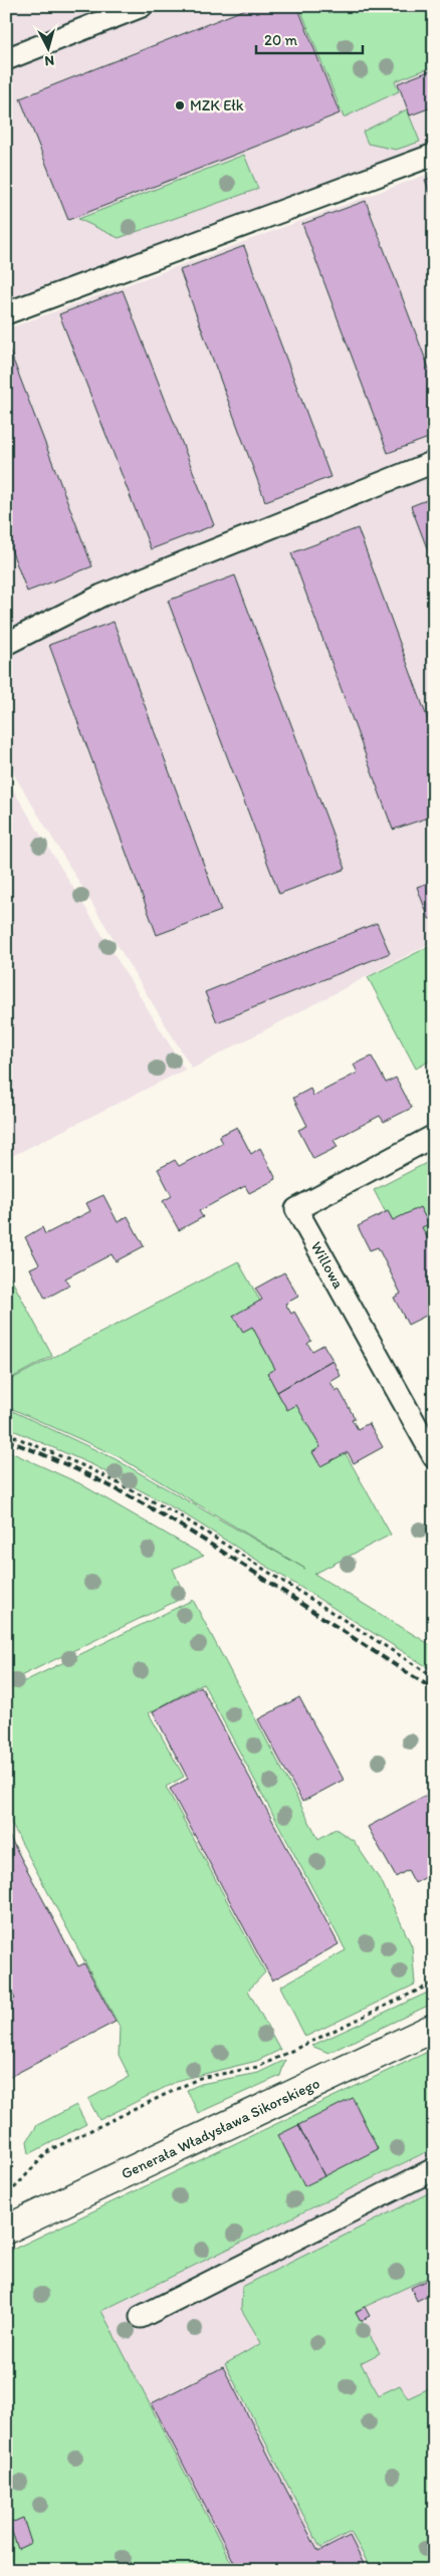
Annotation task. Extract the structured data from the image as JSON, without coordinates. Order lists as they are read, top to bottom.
{
  "streets": {
    "street": ["Generała Władysława Sikorskiego"],
    "lane": ["Willowa"]
  },
  "places": ["MZK Ełk"],
  "scale_bar": "20 m",
  "north": "bottom"
}
